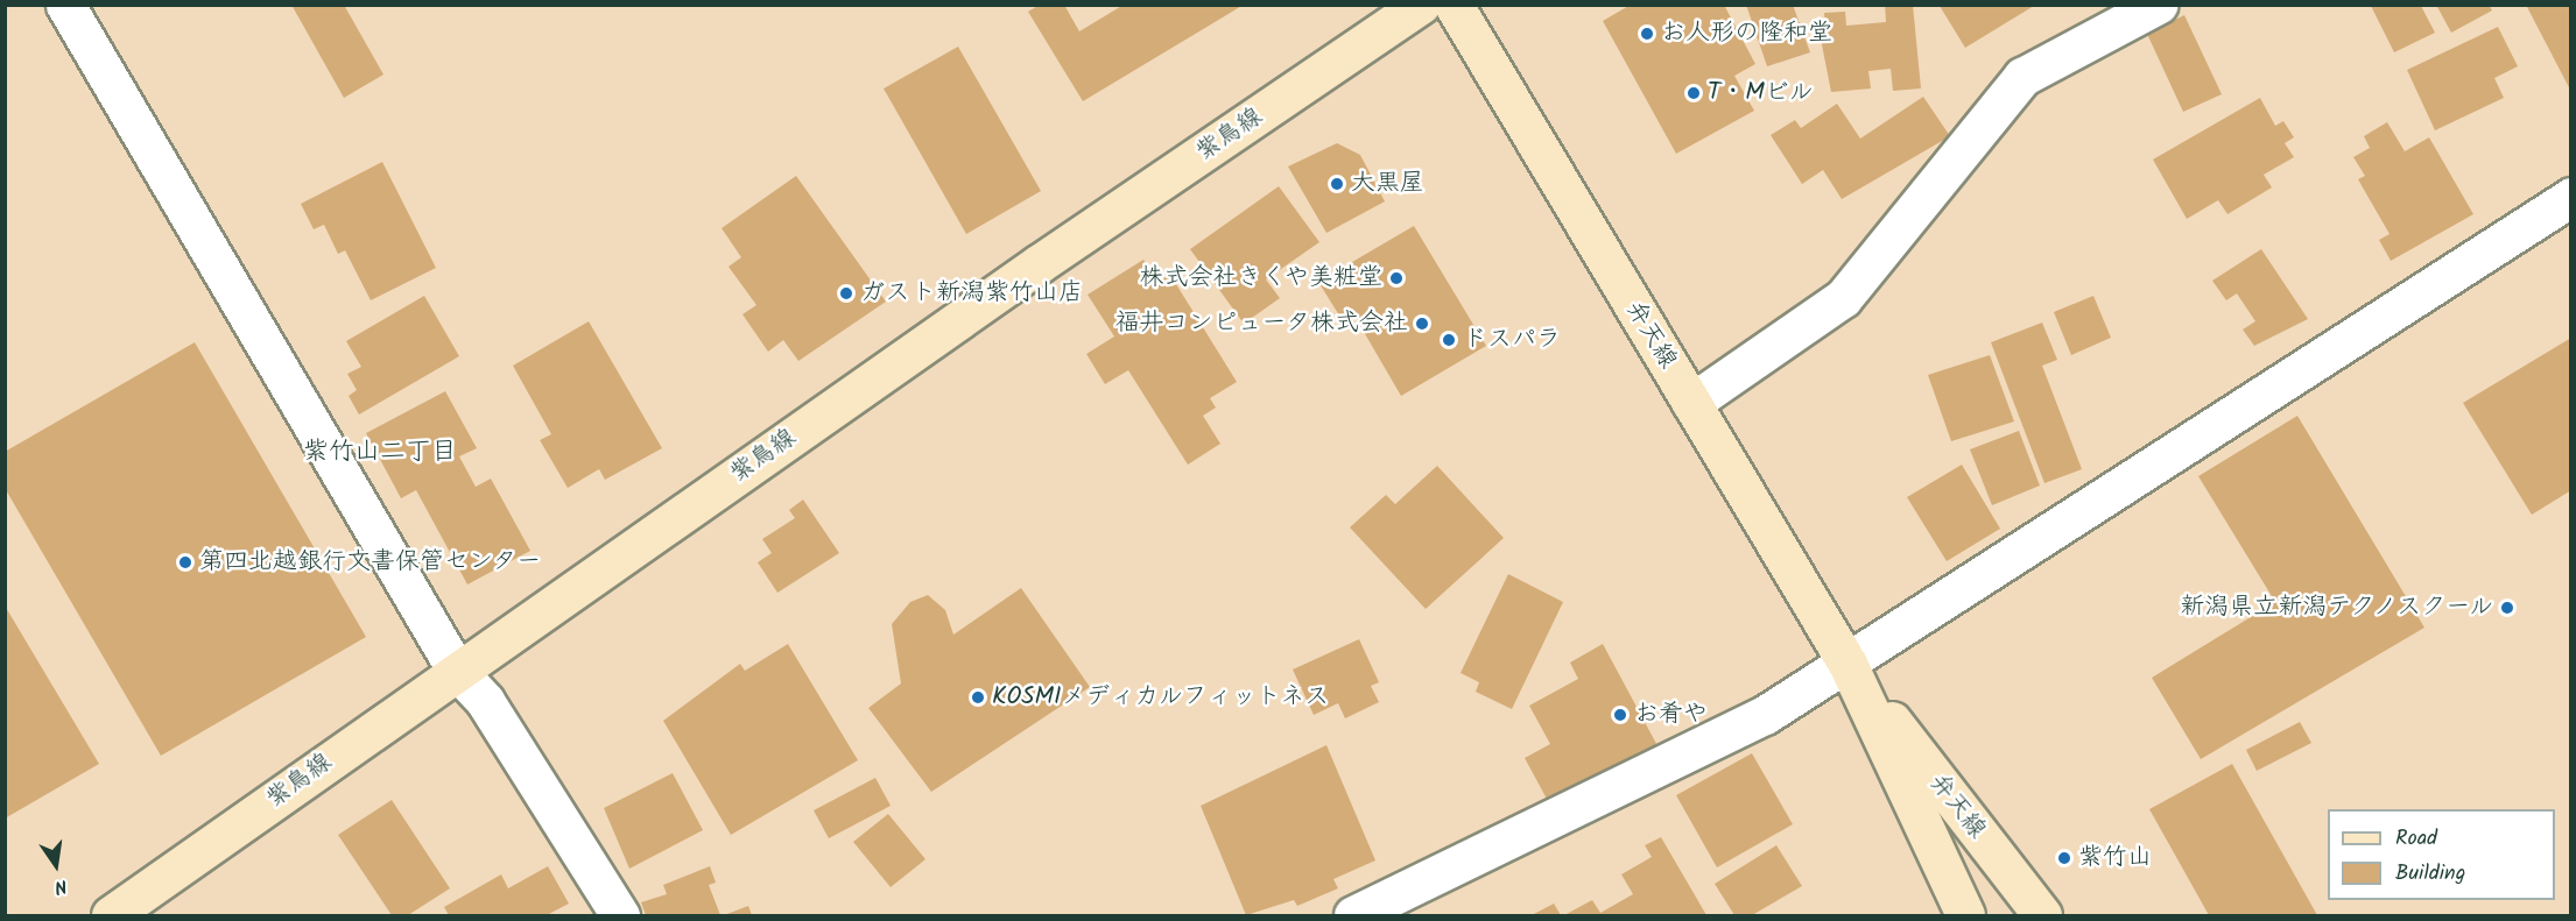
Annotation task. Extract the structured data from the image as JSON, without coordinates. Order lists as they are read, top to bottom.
{
  "streets": {
    "street": ["紫鳥線", "弁天線"]
  },
  "districts": ["紫竹山二丁目"],
  "places": [
    "お人形の隆和堂",
    "T・Mビル",
    "大黒屋",
    "株式会社きくや美粧堂",
    "ガスト新潟紫竹山店",
    "福井コンピュータ株式会社",
    "ドスパラ",
    "第四北越銀行文書保管センター",
    "新潟県立新潟テクノスクール",
    "KOSMIメディカルフィットネス",
    "お肴や",
    "紫竹山"
  ],
  "legend": ["Road", "Building"],
  "north": "bottom"
}
